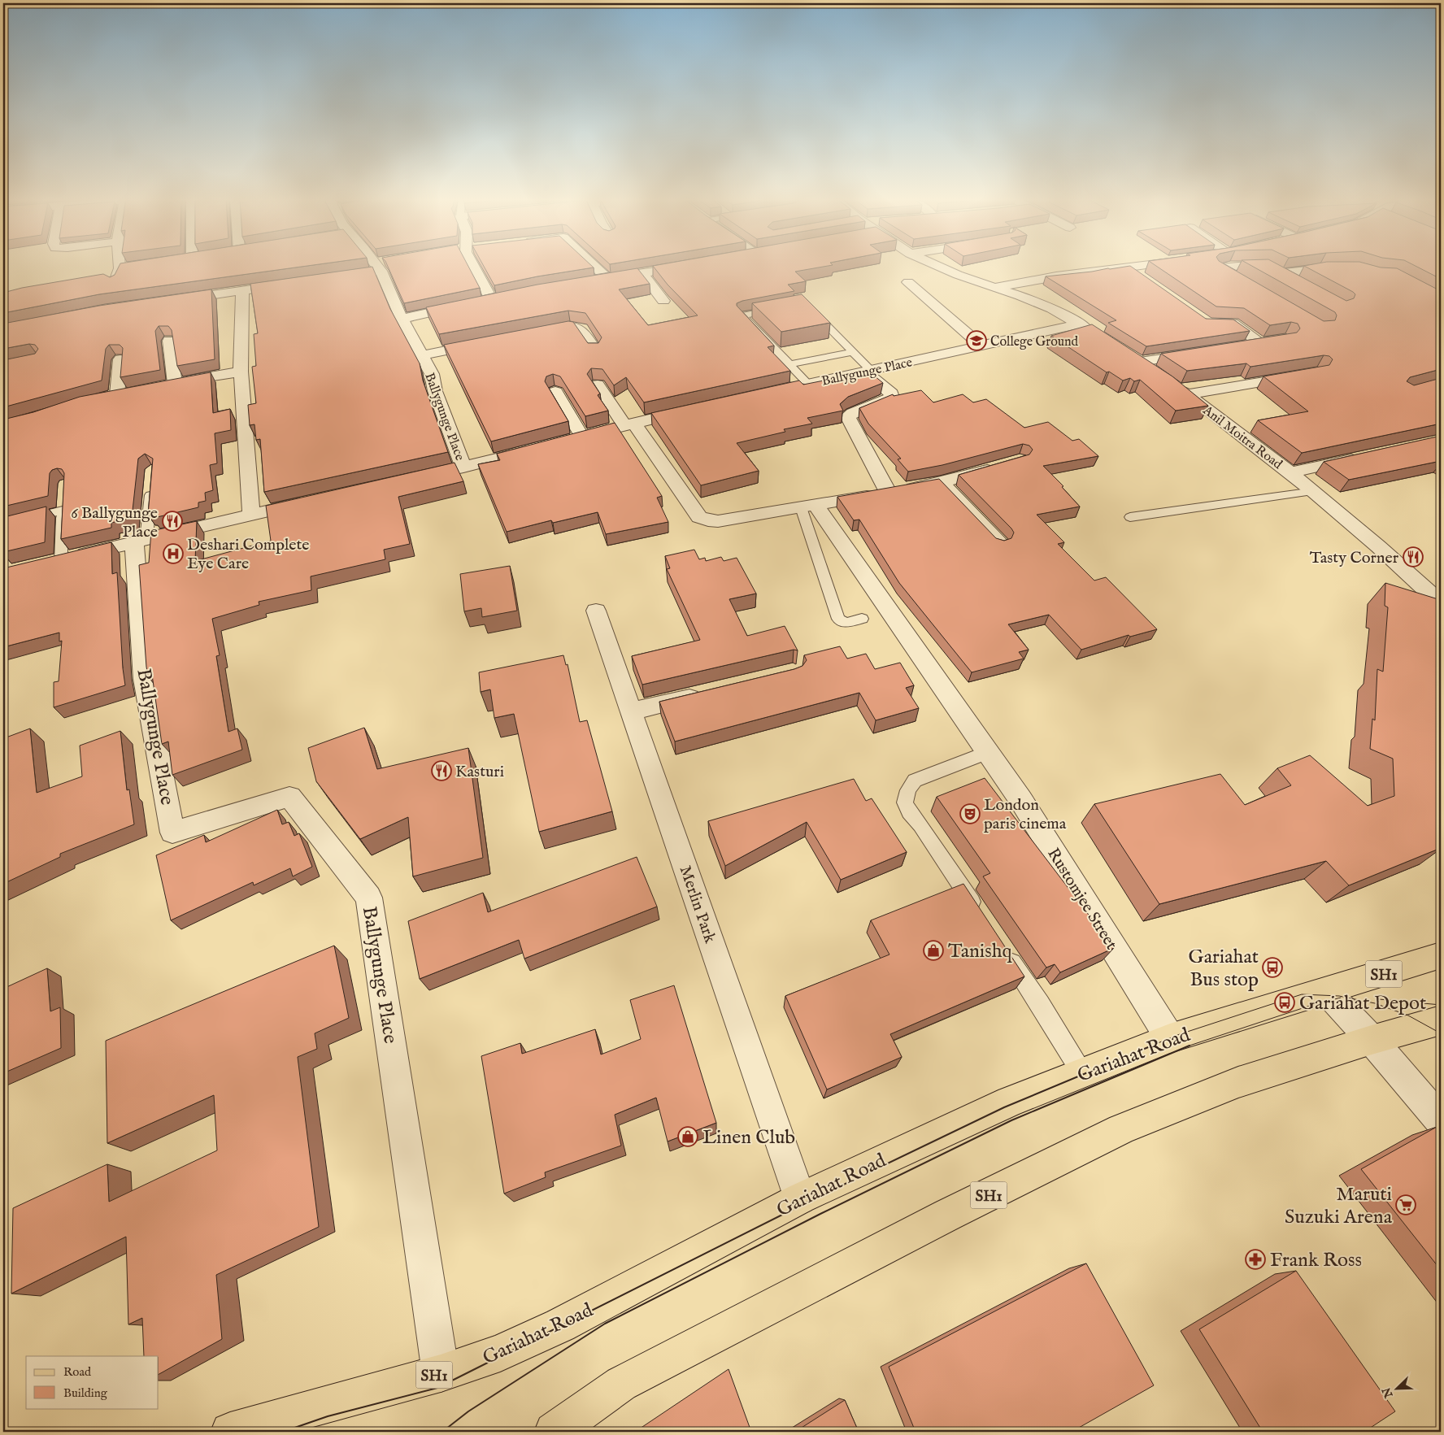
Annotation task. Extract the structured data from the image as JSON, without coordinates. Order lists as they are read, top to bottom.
{
  "streets": {
    "main road": ["SH1", "Gariahat Road"],
    "street": [
      "Ballygunge Place",
      "Anil Moitra Road",
      "Rustomjee Street",
      "Merlin Park"
    ]
  },
  "crossings": [
    ["Ballygunge Place", "Gariahat Road"],
    ["Rustomjee Street", "Gariahat Road"],
    ["Merlin Park", "Gariahat Road"]
  ],
  "places": {
    "school or university": ["College Ground"],
    "restaurant": ["6 Ballygunge Place", "Tasty Corner", "Kasturi"],
    "hospital": ["Deshari Complete Eye Care"],
    "theatre": ["London paris cinema"],
    "shop": ["Tanishq", "Linen Club"],
    "bus stop": ["Gariahat Bus stop", "Gariahat Depot"],
    "supermarket": ["Maruti Suzuki Arena"],
    "pharmacy": ["Frank Ross"]
  },
  "legend": ["Road", "Building"],
  "north": "bottom left"
}
